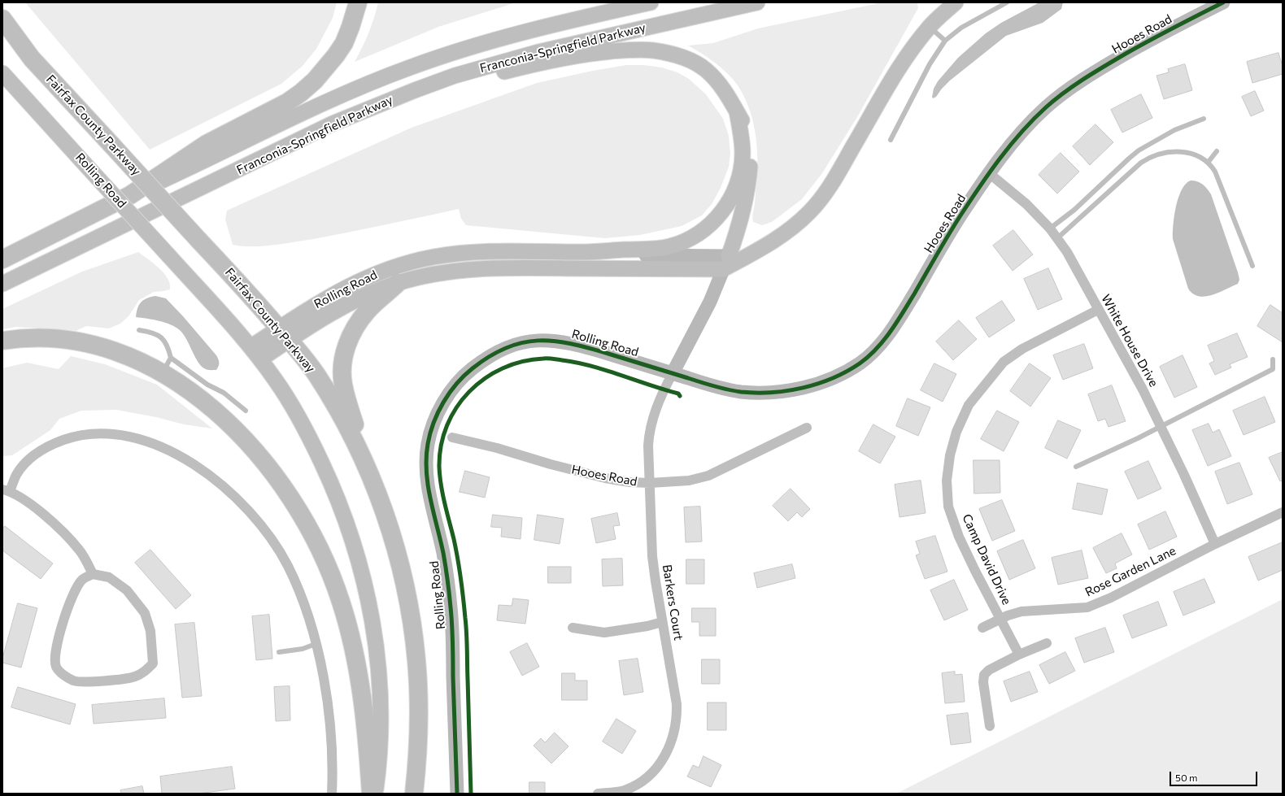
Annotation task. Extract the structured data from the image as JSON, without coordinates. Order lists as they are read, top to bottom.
{
  "streets": {
    "highway": ["Fairfax County Parkway"],
    "main road": ["Franconia-Springfield Parkway", "Rolling Road"],
    "street": [
      "Hooes Road",
      "White House Drive",
      "Camp David Drive",
      "Rose Garden Lane",
      "Barkers Court"
    ]
  },
  "crossings": [
    ["Hooes Road", "Rolling Road"],
    ["Hooes Road", "White House Drive"],
    ["Hooes Road", "Barkers Court"],
    ["Franconia-Springfield Parkway", "Fairfax County Parkway"],
    ["Fairfax County Parkway", "Rolling Road"],
    ["Rolling Road", "Barkers Court"],
    ["White House Drive", "Camp David Drive"],
    ["White House Drive", "Rose Garden Lane"],
    ["Camp David Drive", "Rose Garden Lane"]
  ],
  "scale_bar": "50 m"
}
